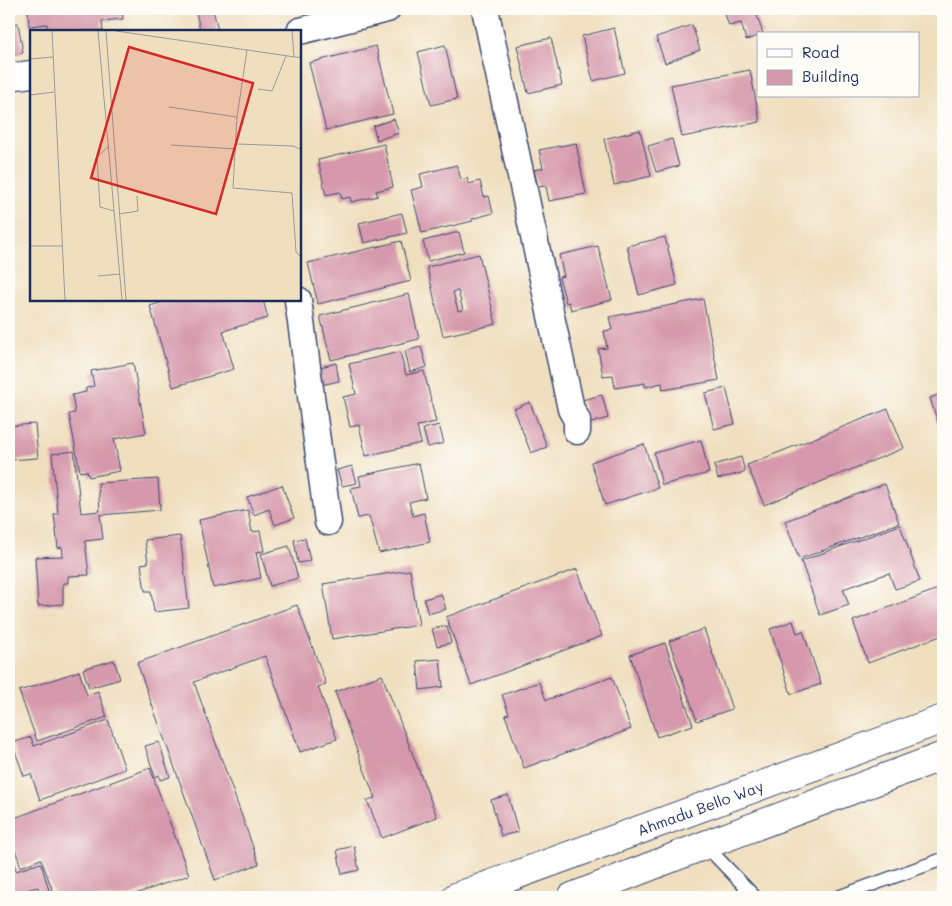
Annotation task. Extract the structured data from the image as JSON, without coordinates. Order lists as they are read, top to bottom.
{
  "streets": {
    "main road": ["Ahmadu Bello Way"]
  },
  "legend": ["Road", "Building"]
}
